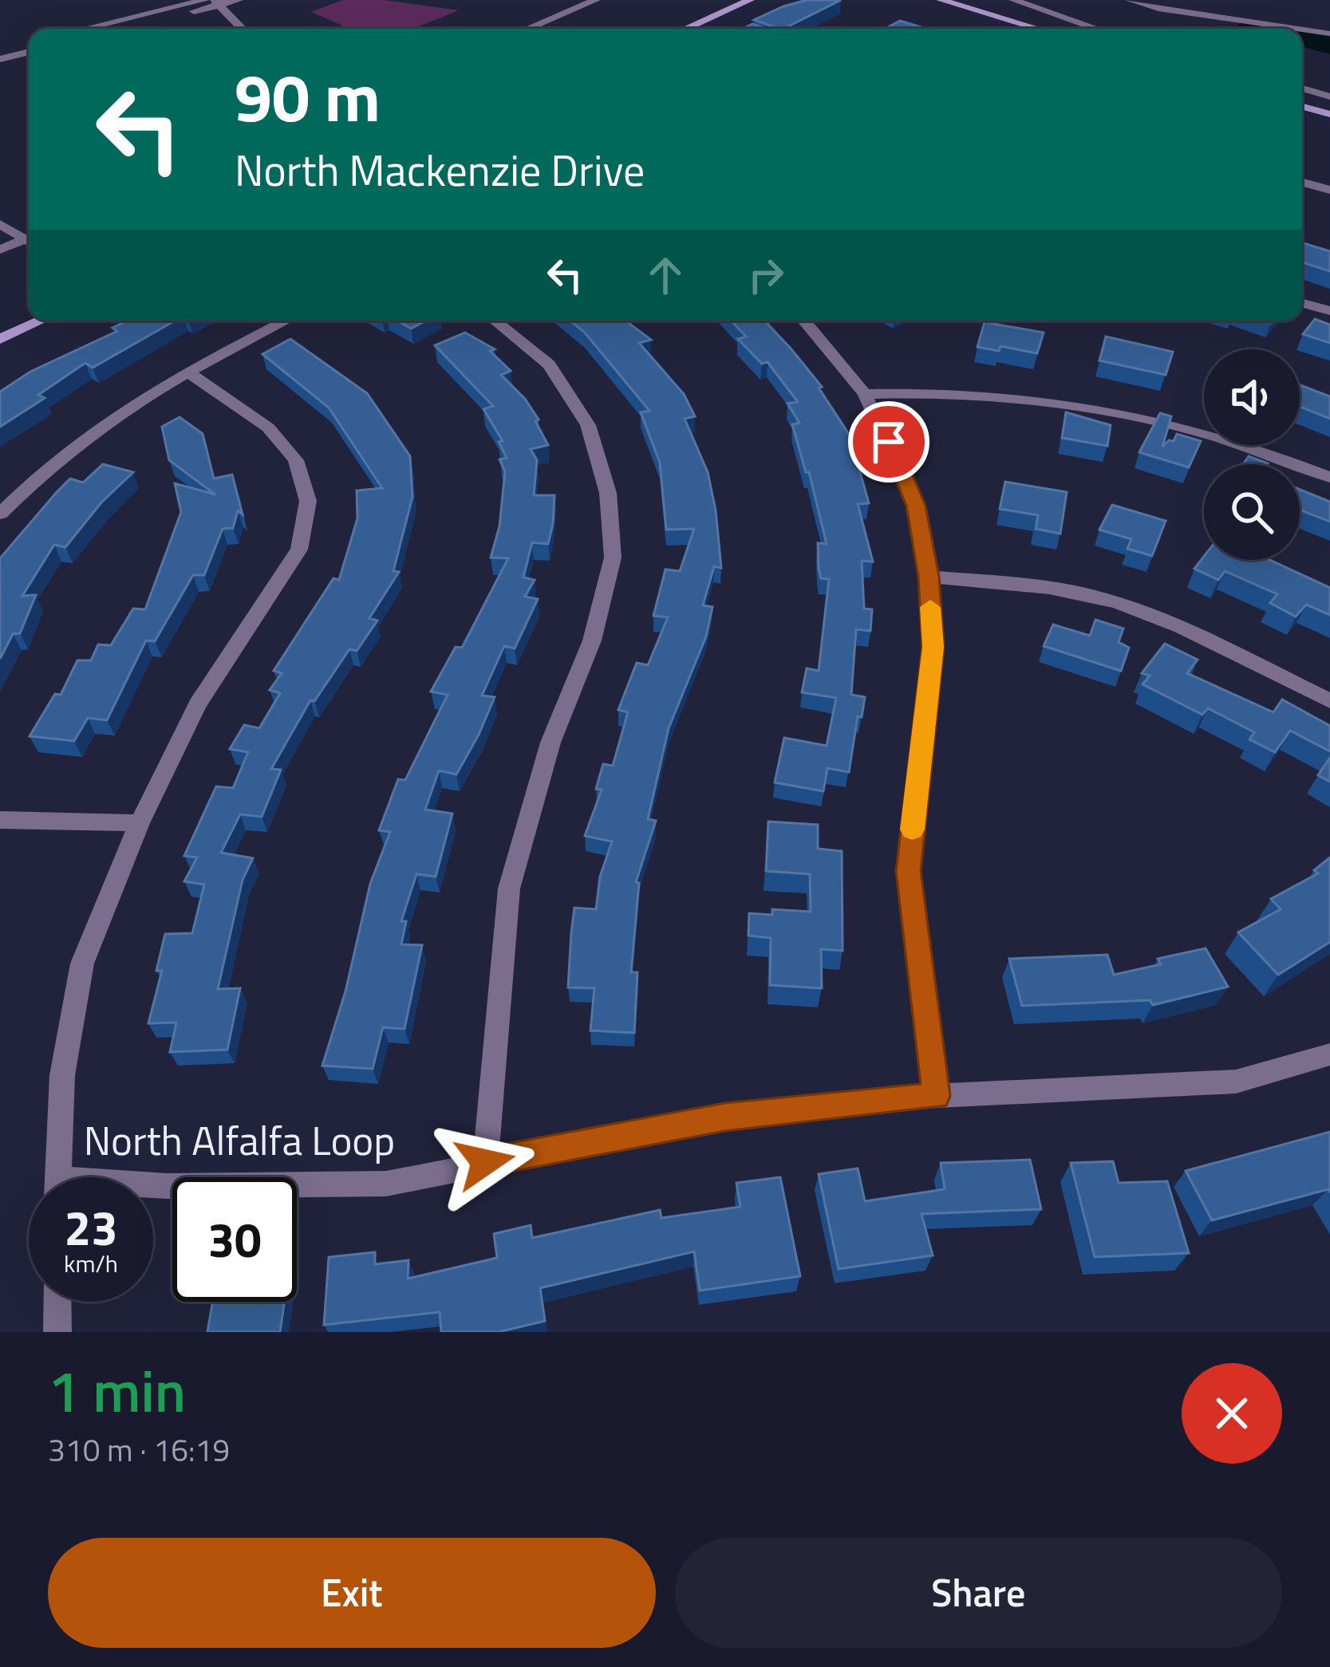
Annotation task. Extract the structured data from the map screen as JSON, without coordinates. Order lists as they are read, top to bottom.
{
  "streets": {
    "street": ["North Alfalfa Loop"]
  },
  "page": {
    "turn": ["90 m", "North Mackenzie Drive"],
    "speed": "23 km/h",
    "limit": "30",
    "heading": ["1 min", "310 m · 16:19"],
    "buttons": ["Exit", "Share"]
  }
}
